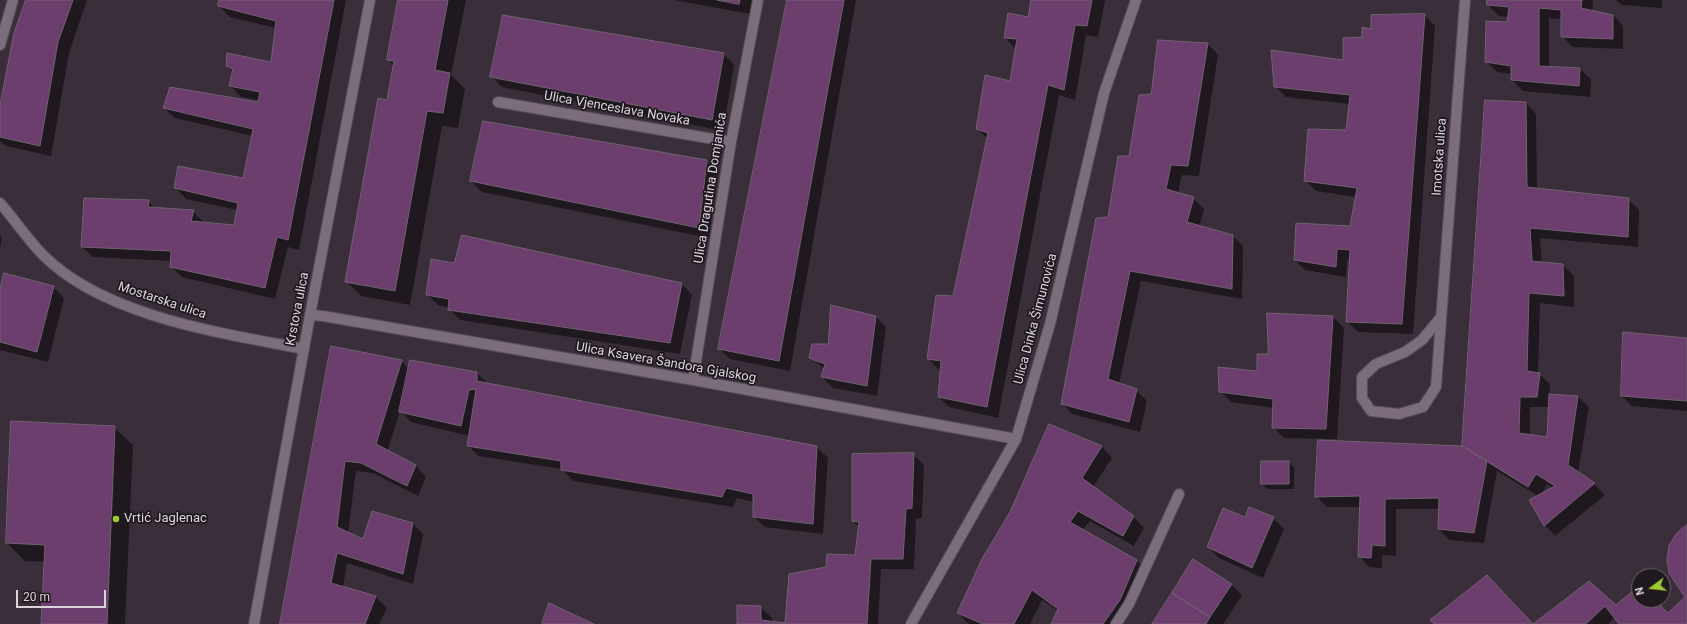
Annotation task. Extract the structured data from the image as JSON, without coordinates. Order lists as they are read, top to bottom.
{
  "streets": {
    "street": [
      "Ulica Vjenceslava Novaka",
      "Imotska ulica",
      "Ulica Dragutina Domjanića",
      "Mostarska ulica",
      "Krstova ulica",
      "Ulica Dinka Šimunovića",
      "Ulica Ksavera Šandora Gjalskog"
    ]
  },
  "crossings": [
    ["Ulica Vjenceslava Novaka", "Ulica Dragutina Domjanića"],
    ["Ulica Dragutina Domjanića", "Ulica Ksavera Šandora Gjalskog"],
    ["Mostarska ulica", "Krstova ulica"],
    ["Krstova ulica", "Ulica Ksavera Šandora Gjalskog"],
    ["Ulica Dinka Šimunovića", "Ulica Ksavera Šandora Gjalskog"]
  ],
  "places": ["Vrtić Jaglenac"],
  "scale_bar": "20 m",
  "north": "left"
}
